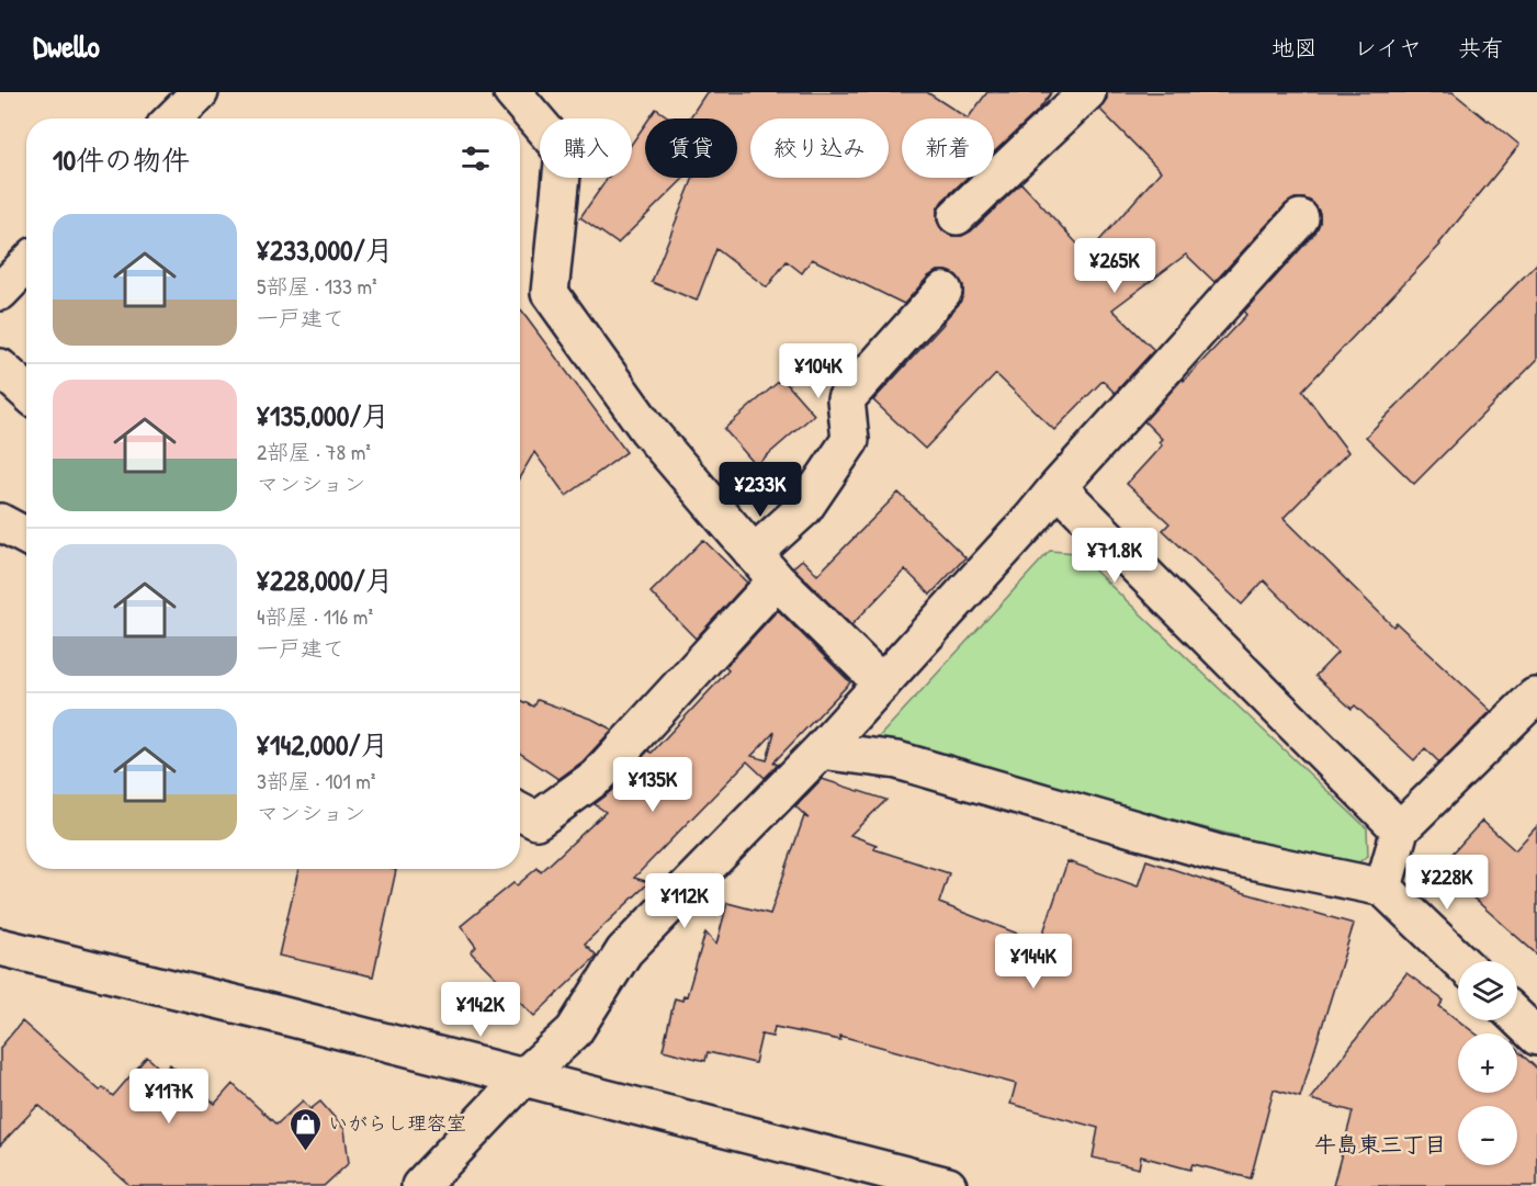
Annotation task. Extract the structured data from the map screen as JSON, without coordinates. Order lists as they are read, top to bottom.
{
  "districts": ["牛島東三丁目"],
  "places": {
    "shop": ["いがらし理容室"]
  },
  "page": {
    "header": "Dwello",
    "nav": ["地図", "レイヤ", "共有"],
    "chip": [
      "購入",
      "賃貸",
      "絞り込み",
      "新着"
    ],
    "heading": "10件の物件",
    "list": [
      {
        "name": "¥233,000/月",
        "note": "5部屋 · 133 m² · 一戸建て"
      },
      {
        "name": "¥135,000/月",
        "note": "2部屋 · 78 m² · マンション"
      },
      {
        "name": "¥228,000/月",
        "note": "4部屋 · 116 m² · 一戸建て"
      },
      {
        "name": "¥142,000/月",
        "note": "3部屋 · 101 m² · マンション"
      }
    ],
    "price": [
      "¥265K",
      "¥104K",
      "¥233K",
      "¥71.8K",
      "¥135K",
      "¥228K",
      "¥112K",
      "¥144K",
      "¥142K",
      "¥117K"
    ],
    "map_buttons": ["+", "−"]
  }
}
